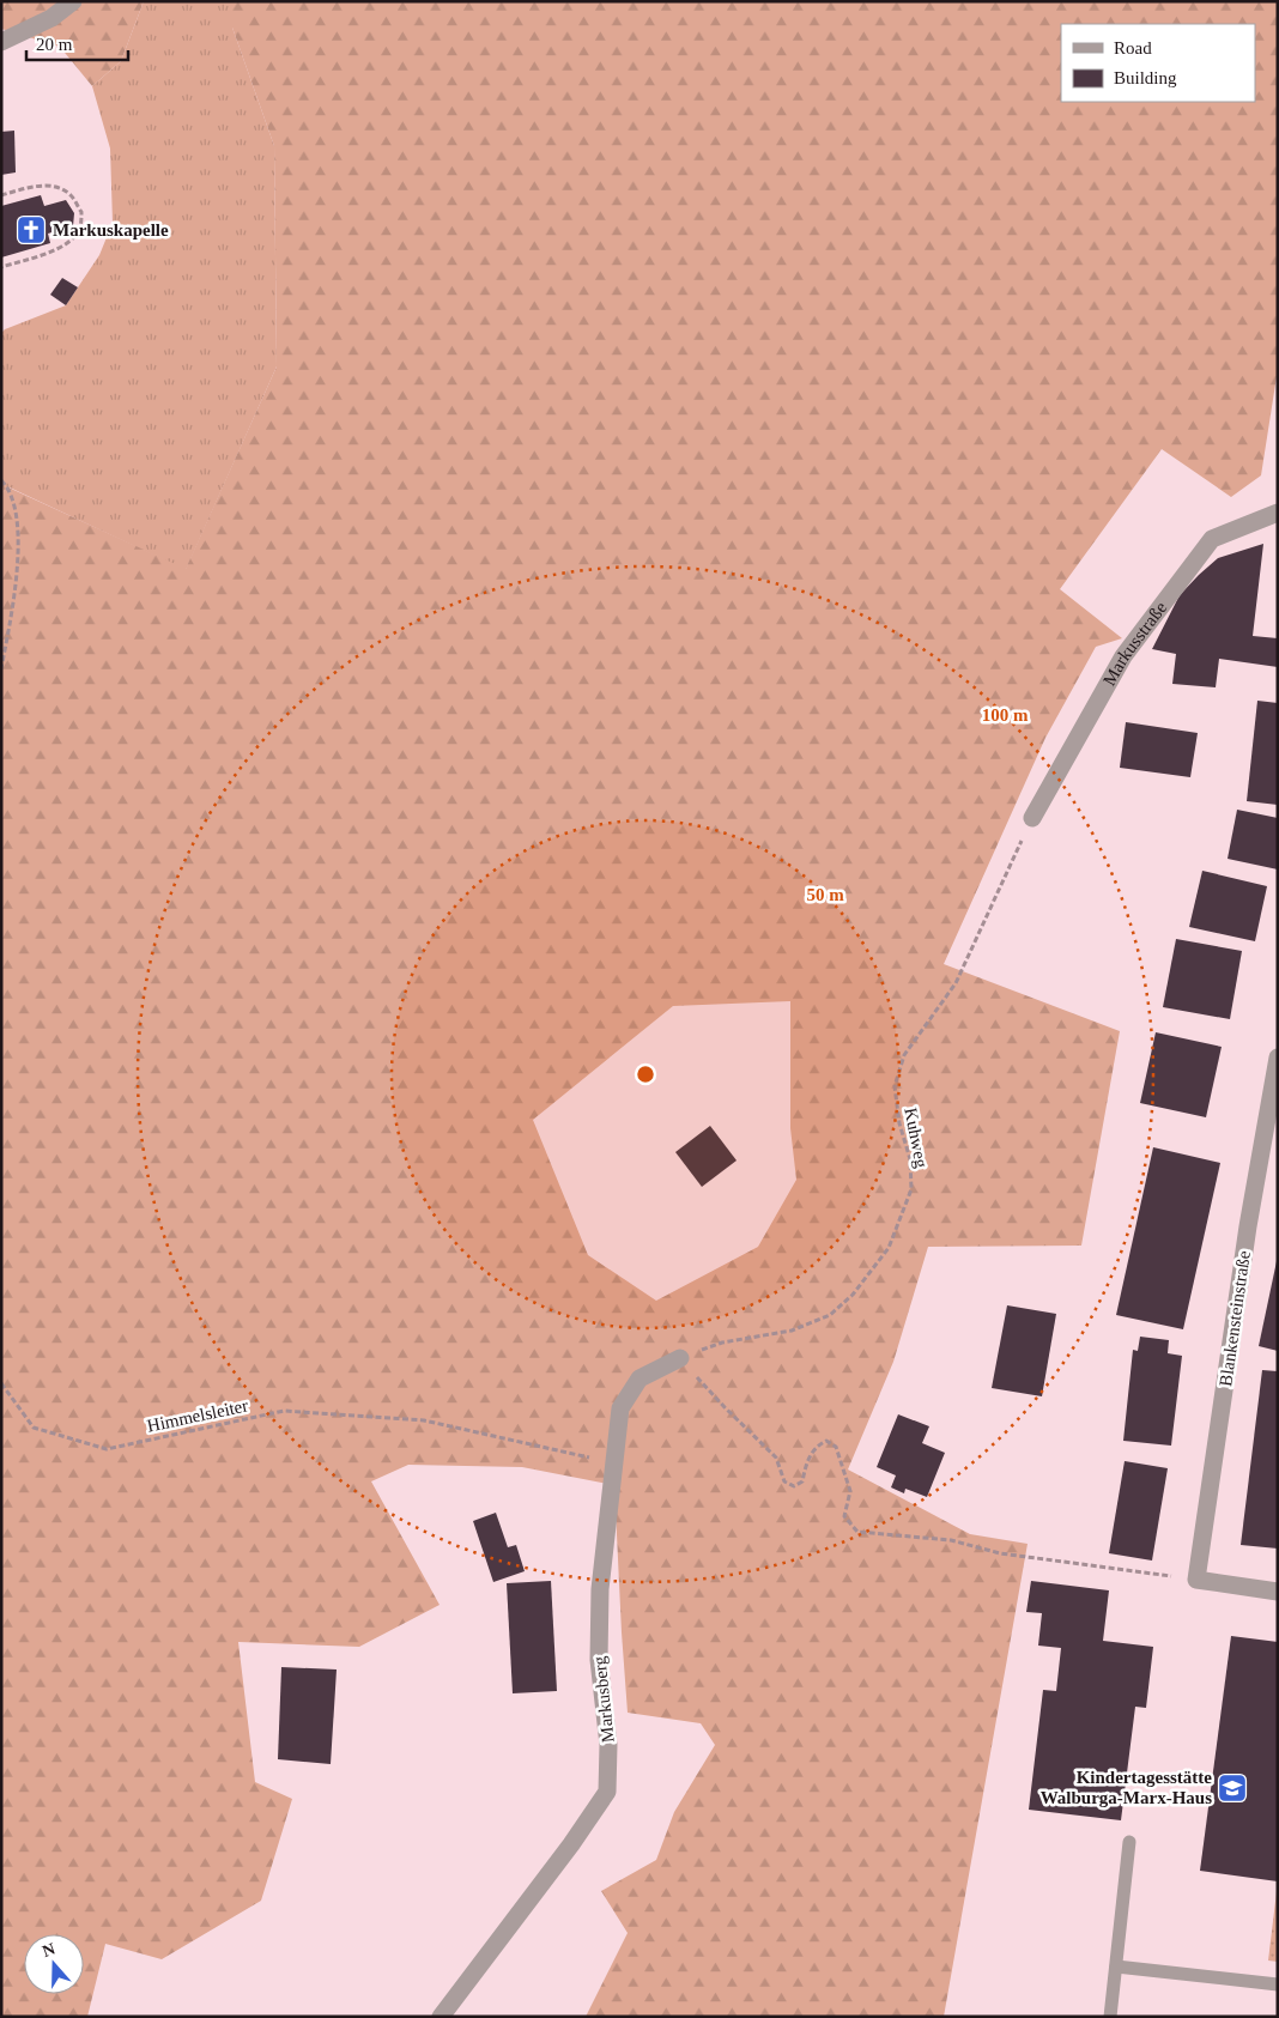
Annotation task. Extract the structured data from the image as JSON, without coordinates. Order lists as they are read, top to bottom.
{
  "streets": {
    "street": ["Markusstraße", "Blankensteinstraße", "Markusberg"],
    "path": ["Kuhweg", "Himmelsleiter"]
  },
  "crossings": [
    ["Markusstraße", "Kuhweg"],
    ["Kuhweg", "Markusberg"],
    ["Himmelsleiter", "Markusberg"]
  ],
  "places": {
    "church": ["Markuskapelle"],
    "school or university": ["Kindertagesstätte Walburga-Marx-Haus"]
  },
  "legend": ["Road", "Building"],
  "scale_bar": "20 m",
  "north": "top",
  "rings": ["100 m", "50 m"]
}
